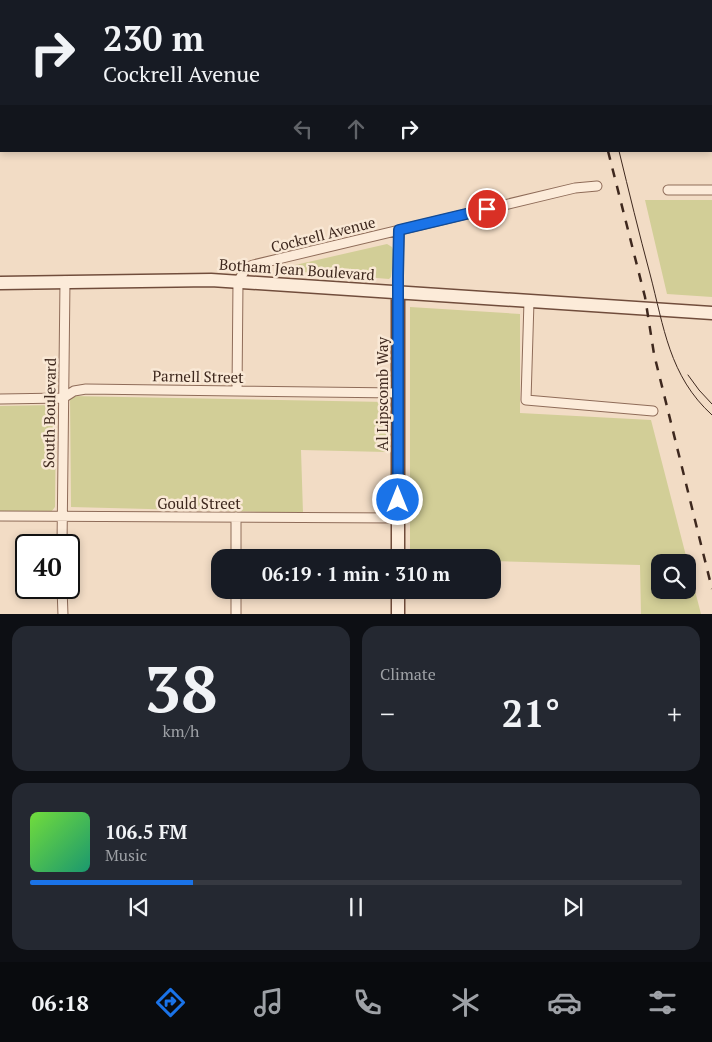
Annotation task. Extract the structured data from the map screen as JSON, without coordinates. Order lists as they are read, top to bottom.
{
  "streets": {
    "main road": ["Botham Jean Boulevard", "Al Lipscomb Way"],
    "street": [
      "Cockrell Avenue",
      "Parnell Street",
      "South Boulevard",
      "Gould Street"
    ]
  },
  "crossings": [
    ["Cockrell Avenue", "Botham Jean Boulevard"],
    ["Cockrell Avenue", "Al Lipscomb Way"],
    ["Botham Jean Boulevard", "Al Lipscomb Way"],
    ["Botham Jean Boulevard", "South Boulevard"],
    ["Parnell Street", "Al Lipscomb Way"],
    ["Parnell Street", "South Boulevard"],
    ["Al Lipscomb Way", "Gould Street"],
    ["South Boulevard", "Gould Street"]
  ],
  "page": {
    "turn": ["230 m", "Cockrell Avenue"],
    "limit": "40",
    "trip": "06:19 · 1 min · 310 m",
    "tile": [
      ["38", "km/h"],
      "Climate"
    ],
    "heat": ["−", "21°", "+"],
    "song": ["106.5 FM", "Music"],
    "tabs": "06:18"
  }
}
